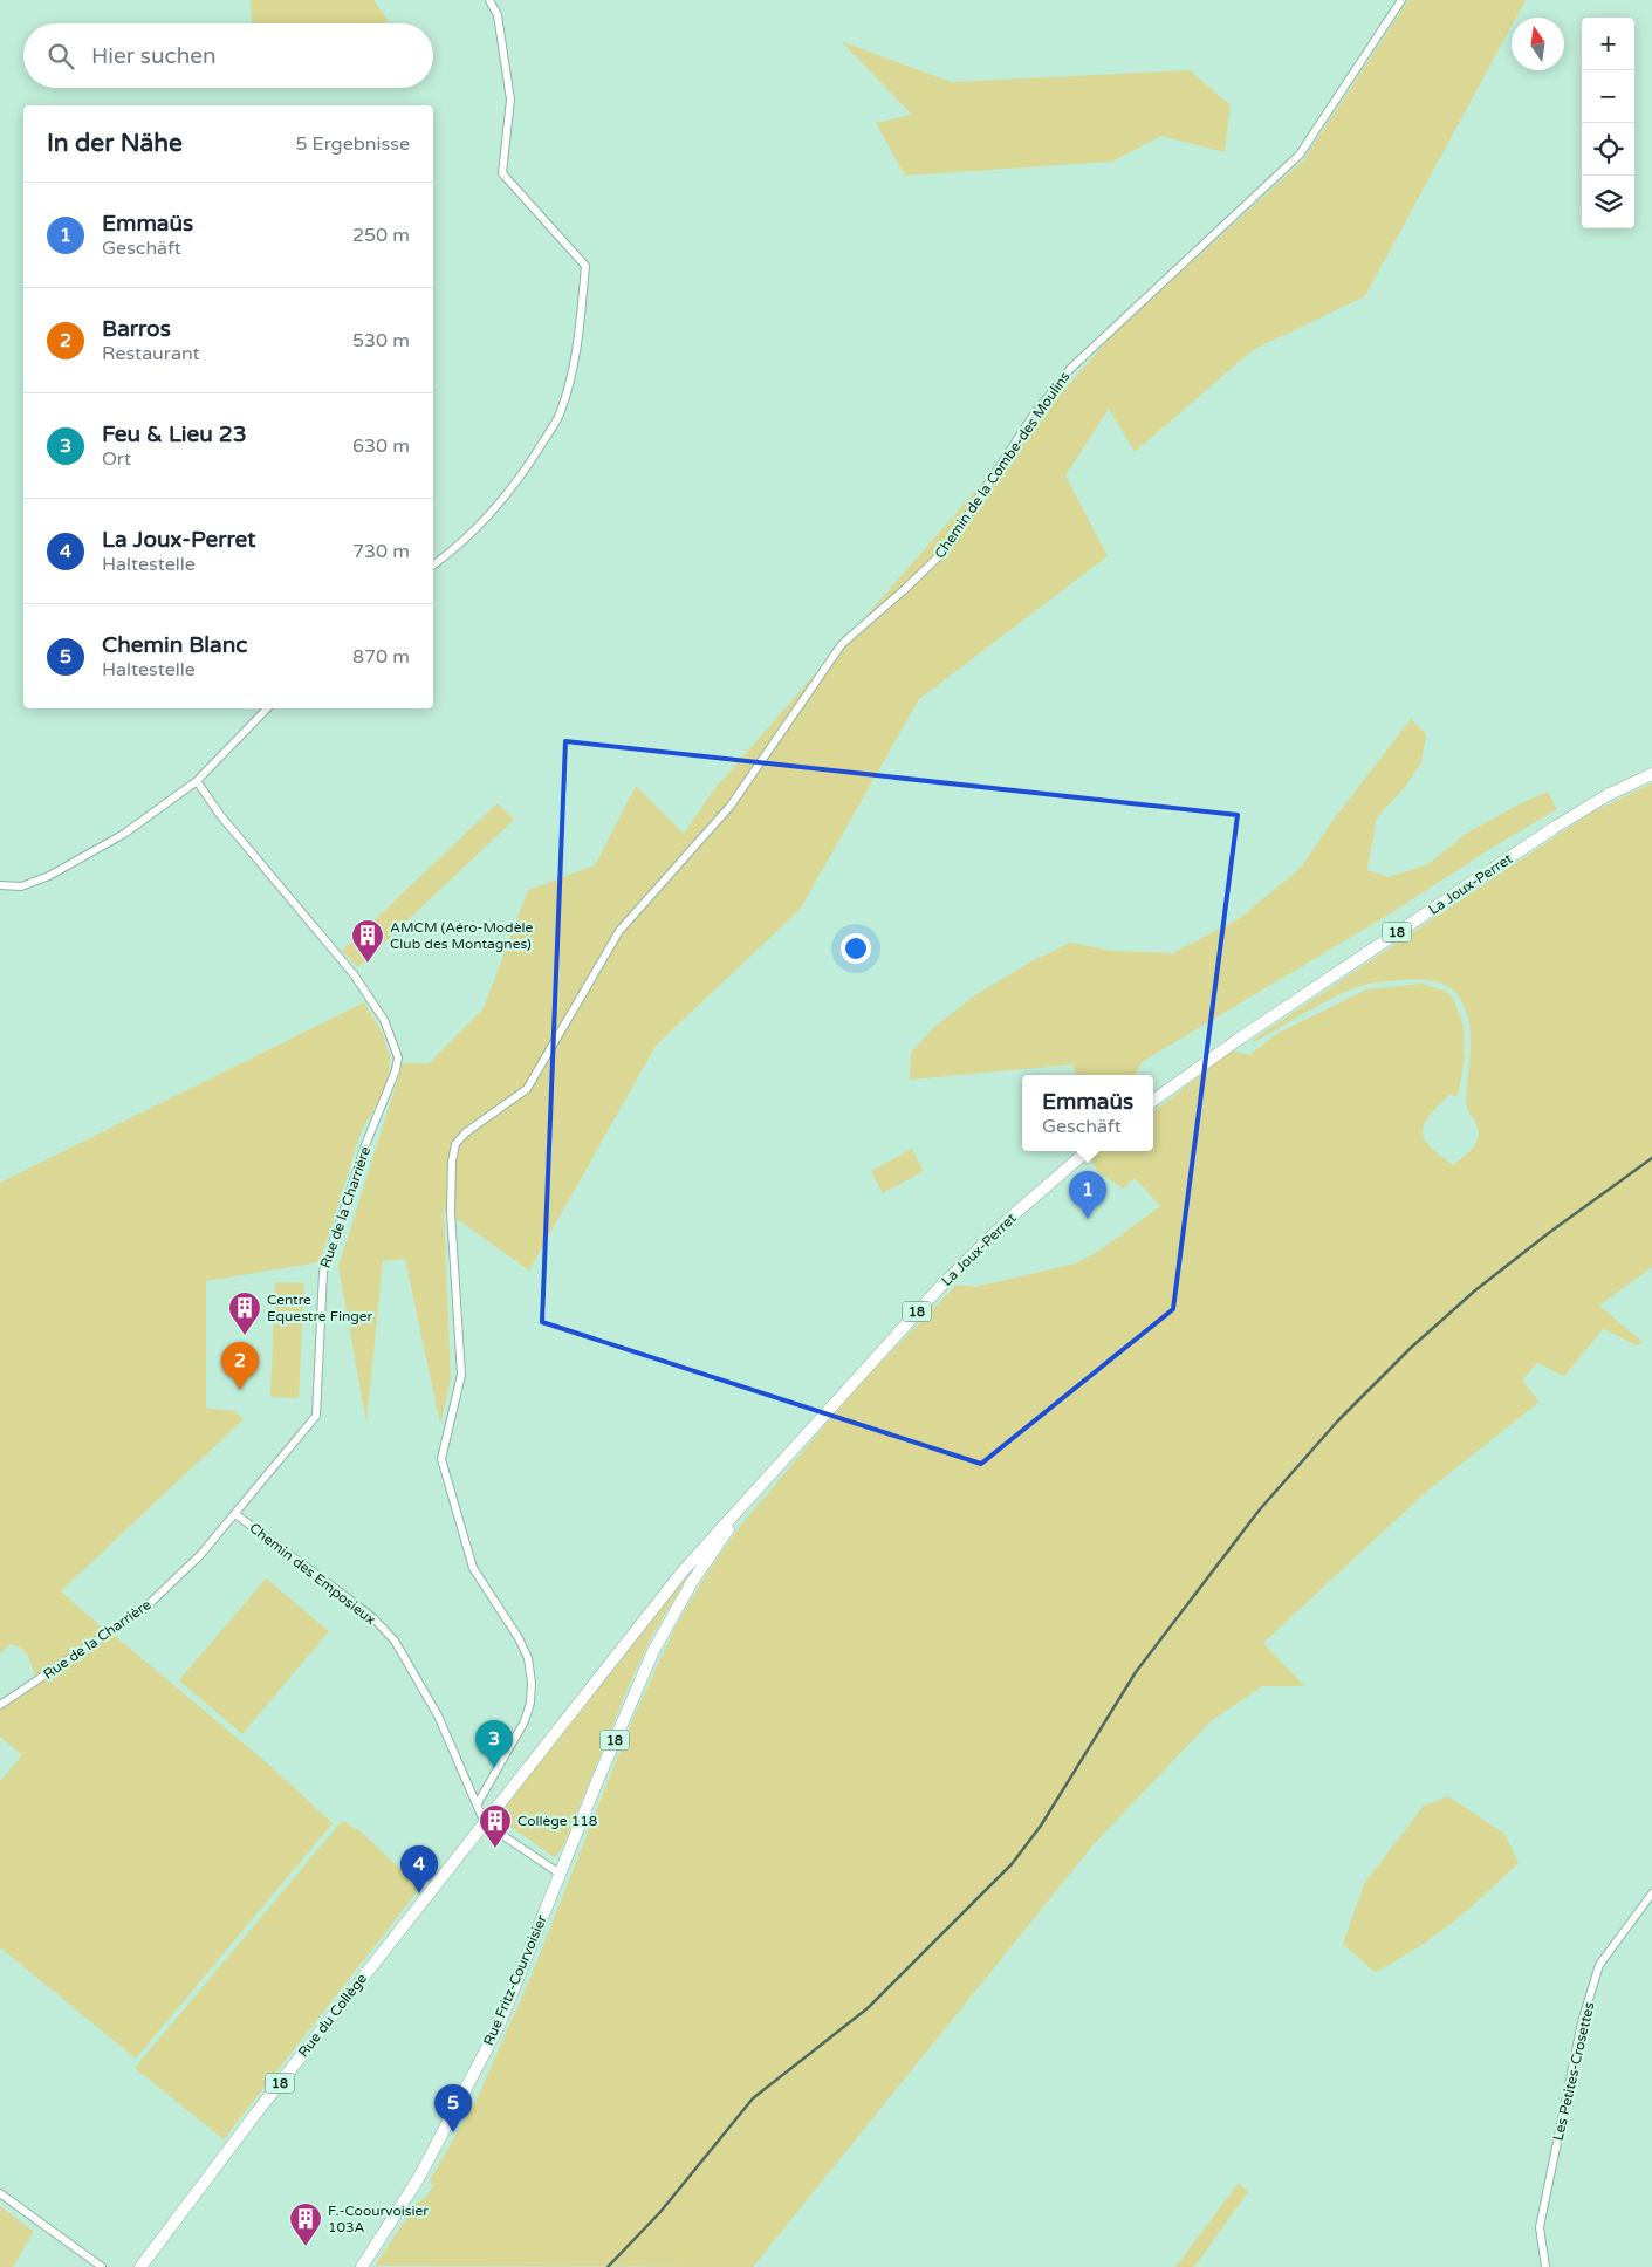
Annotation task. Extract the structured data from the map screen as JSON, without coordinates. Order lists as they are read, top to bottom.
{
  "streets": {
    "main road": [
      "La Joux-Perret",
      "18",
      "Rue Fritz-Courvoisier",
      "Rue du Collège"
    ],
    "street": [
      "Chemin de la Combe-des Moulins",
      "Rue de la Charrière",
      "Chemin des Emposieux",
      "Les Petites-Crosettes"
    ]
  },
  "crossings": [
    ["Chemin de la Combe-des Moulins", "Chemin des Emposieux"],
    ["La Joux-Perret", "Chemin des Emposieux"],
    ["La Joux-Perret", "Rue Fritz-Courvoisier"],
    ["La Joux-Perret", "Rue du Collège"],
    ["Rue de la Charrière", "Chemin des Emposieux"],
    ["Chemin des Emposieux", "Rue du Collège"]
  ],
  "places": {
    "building": [
      "AMCM (Aéro-Modèle Club des Montagnes)",
      "Centre Equestre Finger",
      "Collège 118",
      "F.-Coourvoisier 103A"
    ]
  },
  "north": "top",
  "page": {
    "map_buttons": ["+", "−"],
    "search": "Hier suchen",
    "heading": ["In der Nähe", "5 Ergebnisse"],
    "list": [
      {
        "mark": "1",
        "name": "Emmaüs",
        "note": "Geschäft",
        "value": "250 m"
      },
      {
        "mark": "2",
        "name": "Barros",
        "note": "Restaurant",
        "value": "530 m"
      },
      {
        "mark": "3",
        "name": "Feu & Lieu 23",
        "note": "Ort",
        "value": "630 m"
      },
      {
        "mark": "4",
        "name": "La Joux-Perret",
        "note": "Haltestelle",
        "value": "730 m"
      },
      {
        "mark": "5",
        "name": "Chemin Blanc",
        "note": "Haltestelle",
        "value": "870 m"
      }
    ],
    "popup": ["Emmaüs", "Geschäft"],
    "pins": [
      "1",
      "2",
      "3",
      "4",
      "5"
    ]
  }
}
